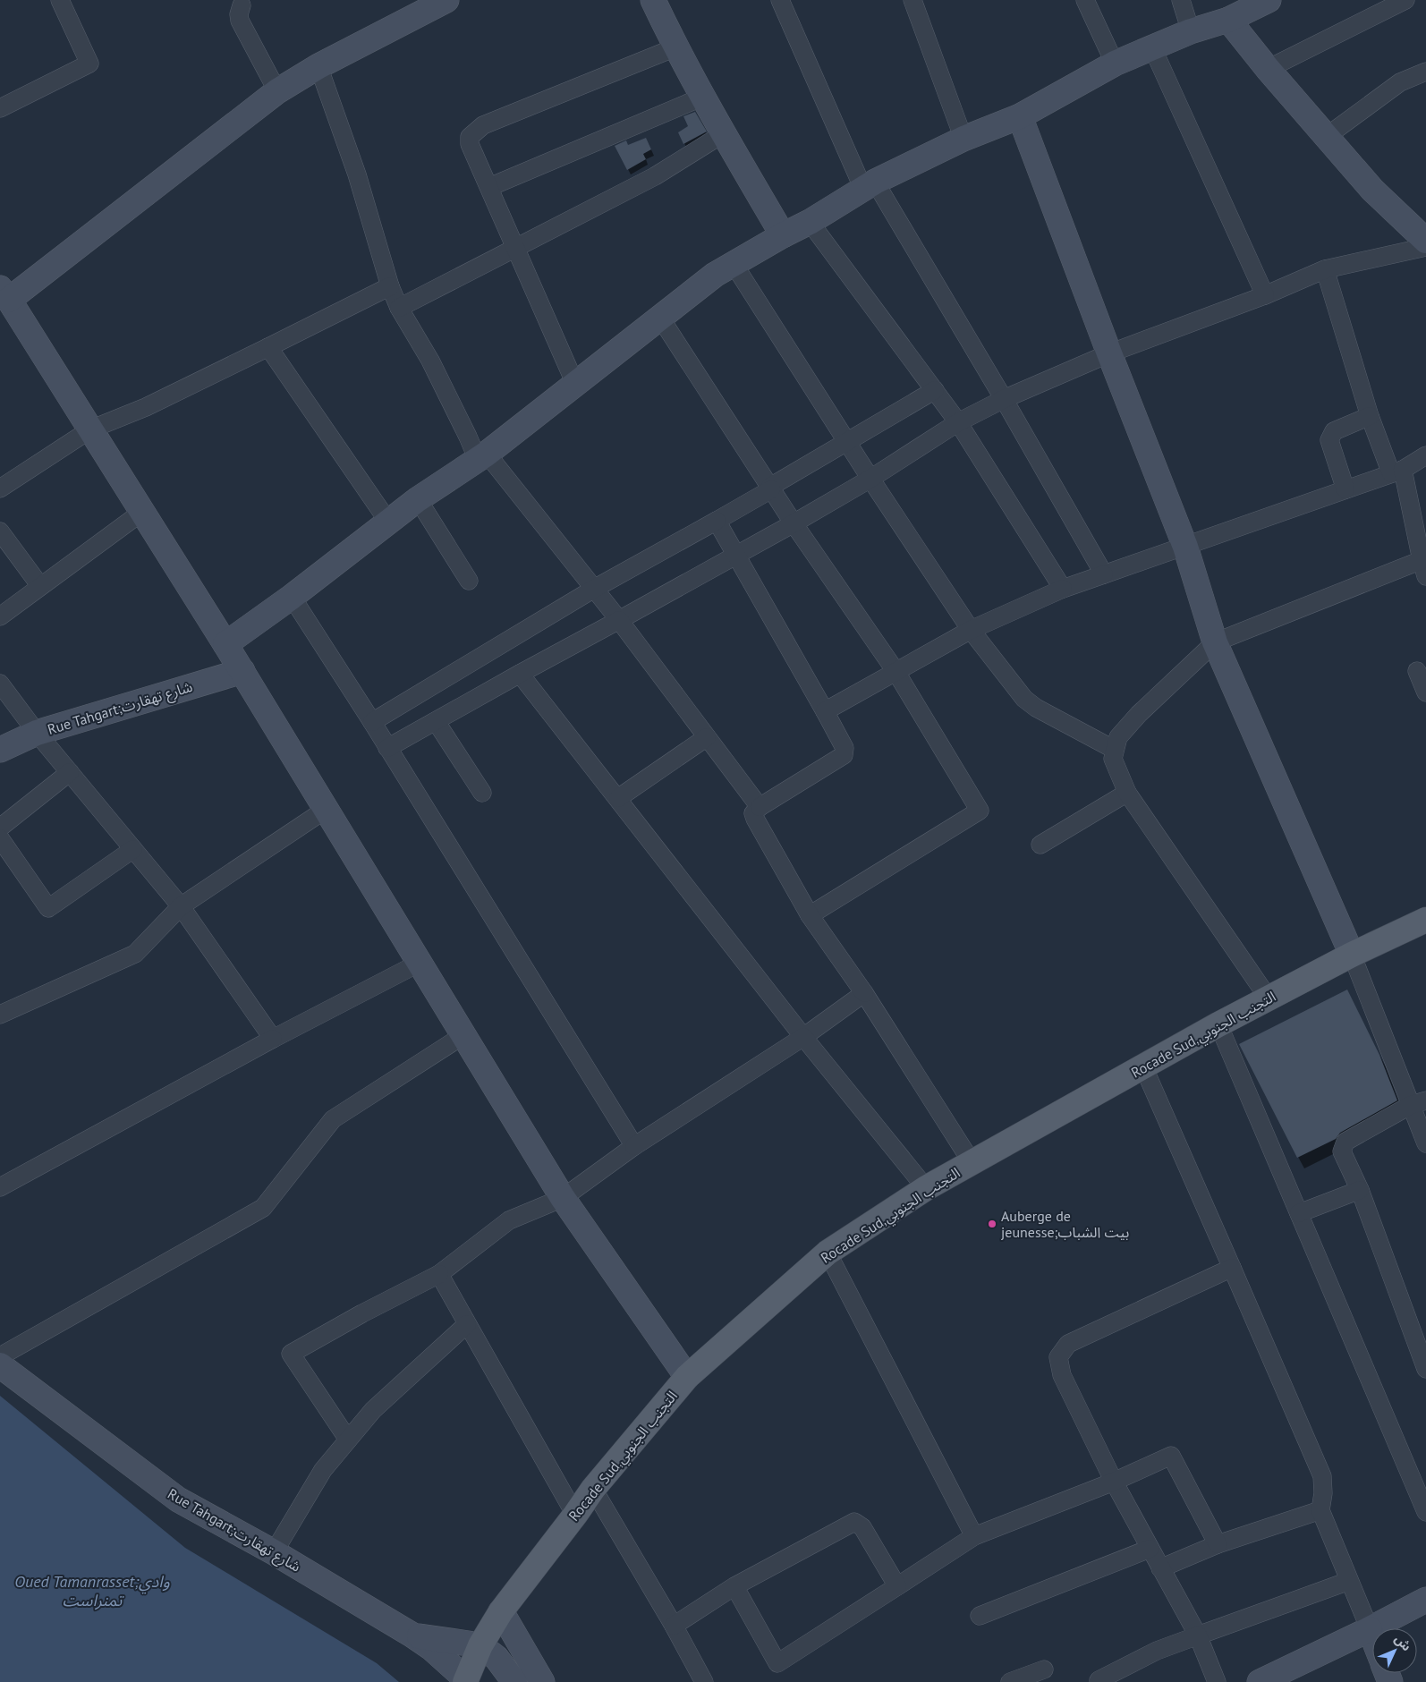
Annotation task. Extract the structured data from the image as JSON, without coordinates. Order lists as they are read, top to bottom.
{
  "streets": {
    "main road": ["Rocade Sud,التجنب الجنوبي"],
    "street": ["Rue Tahgart;شارع تهقارت"]
  },
  "crossings": [
    ["Rue Tahgart;شارع تهقارت", "Rocade Sud,التجنب الجنوبي"]
  ],
  "water": ["Oued Tamanrasset;وادي تمنراست"],
  "places": ["Auberge de jeunesse;بيت الشباب"],
  "north": "top right"
}
